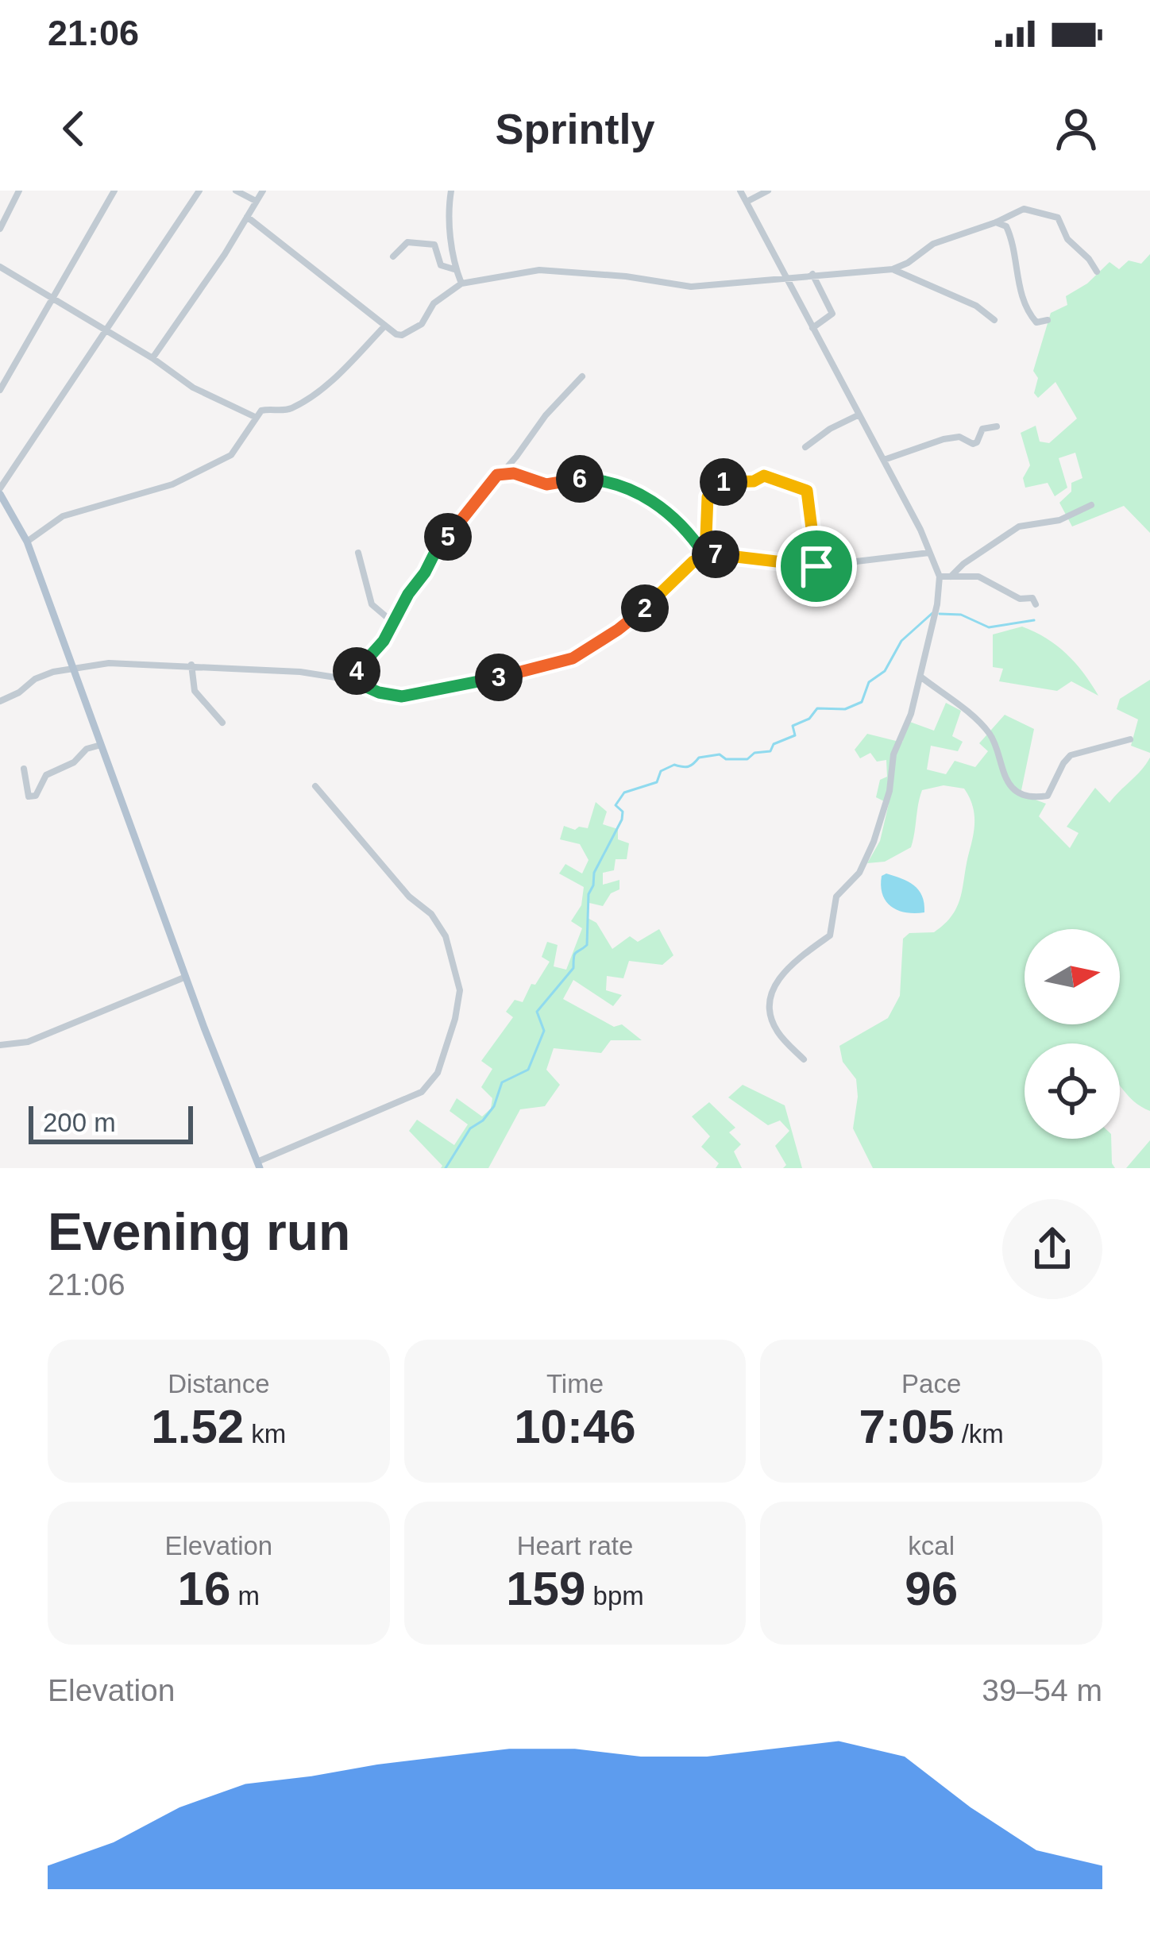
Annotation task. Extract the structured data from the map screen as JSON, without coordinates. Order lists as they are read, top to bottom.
{
  "scale_bar": "200 m",
  "north": "right",
  "page": {
    "status": "21:06",
    "header": "Sprintly",
    "pins": [
      "6",
      "1",
      "5",
      "7",
      "2",
      "4",
      "3"
    ],
    "scale": "200 m",
    "heading": ["Evening run", "21:06"],
    "stats": [
      ["Distance", "1.52 km"],
      ["Time", "10:46"],
      ["Pace", "7:05 /km"],
      ["Elevation", "16 m"],
      ["Heart rate", "159 bpm"],
      ["kcal", "96"]
    ],
    "chart": ["Elevation", "39–54 m"]
  }
}
